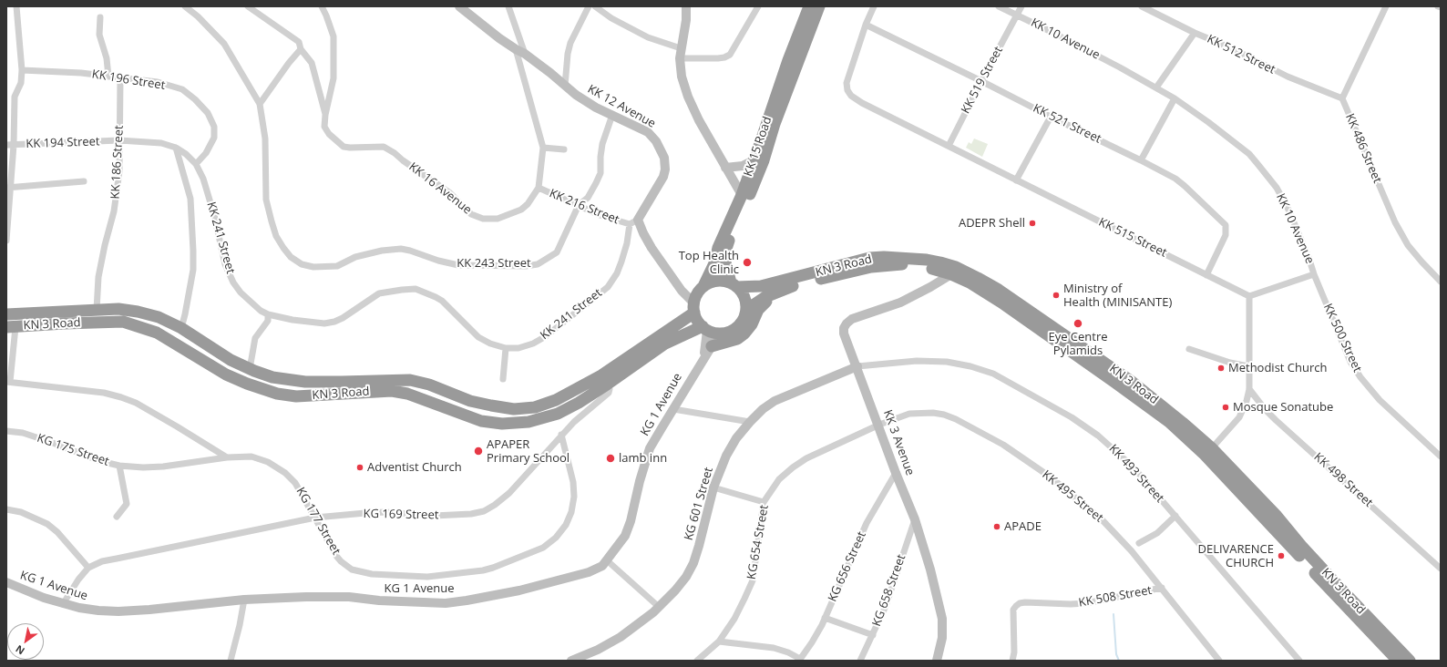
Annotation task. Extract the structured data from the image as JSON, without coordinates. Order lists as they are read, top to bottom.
{
  "streets": {
    "highway": ["KK 15 Road", "KN 3 Road"],
    "street": [
      "KK 10 Avenue",
      "KK 512 Street",
      "KK 196 Street",
      "KK 519 Street",
      "KK 12 Avenue",
      "KK 521 Street",
      "KK 194 Street",
      "KK 486 Street",
      "KK 186 Street",
      "KK 16 Avenue",
      "KK 216 Street",
      "KK 241 Street",
      "KK 515 Street",
      "KK 243 Street",
      "KK 500 Street",
      "KG 1 Avenue",
      "KK 3 Avenue",
      "KG 175 Street",
      "KK 493 Street",
      "KK 498 Street",
      "KK 495 Street",
      "KG 601 Street",
      "KG 169 Street",
      "KG 177 Street",
      "KG 654 Street",
      "KG 656 Street",
      "KG 658 Street",
      "KK 508 Street"
    ]
  },
  "crossings": [
    ["KK 10 Avenue", "KK 519 Street"],
    ["KK 10 Avenue", "KK 515 Street"],
    ["KK 10 Avenue", "KK 500 Street"],
    ["KK 512 Street", "KK 486 Street"],
    ["KK 196 Street", "KK 186 Street"],
    ["KK 196 Street", "KK 241 Street"],
    ["KK 519 Street", "KK 521 Street"],
    ["KK 519 Street", "KK 515 Street"],
    ["KK 12 Avenue", "KK 16 Avenue"],
    ["KK 12 Avenue", "KK 216 Street"],
    ["KK 12 Avenue", "KK 241 Street"],
    ["KK 12 Avenue", "KK 243 Street"],
    ["KK 521 Street", "KK 515 Street"],
    ["KK 194 Street", "KK 186 Street"],
    ["KK 15 Road", "KG 1 Avenue"],
    ["KK 186 Street", "KN 3 Road"],
    ["KK 16 Avenue", "KK 216 Street"],
    ["KK 216 Street", "KK 241 Street"],
    ["KK 216 Street", "KK 243 Street"],
    ["KN 3 Road", "KK 3 Avenue"],
    ["KN 3 Road", "KG 169 Street"],
    ["KG 1 Avenue", "KG 169 Street"],
    ["KK 3 Avenue", "KK 493 Street"],
    ["KK 3 Avenue", "KK 495 Street"],
    ["KK 3 Avenue", "KG 601 Street"],
    ["KK 3 Avenue", "KG 654 Street"],
    ["KK 3 Avenue", "KG 656 Street"],
    ["KK 3 Avenue", "KG 658 Street"],
    ["KG 175 Street", "KG 177 Street"],
    ["KK 493 Street", "KG 601 Street"],
    ["KK 495 Street", "KG 654 Street"],
    ["KK 495 Street", "KK 508 Street"],
    ["KG 169 Street", "KG 177 Street"]
  ],
  "places": [
    "ADEPR Shell",
    "Top Health Clinic",
    "Ministry of Health (MINISANTE)",
    "Eye Centre Pylamids",
    "Methodist Church",
    "Mosque Sonatube",
    "APAPER Primary School",
    "lamb inn",
    "Adventist Church",
    "APADE",
    "DELIVARENCE CHURCH"
  ],
  "north": "bottom left"
}
